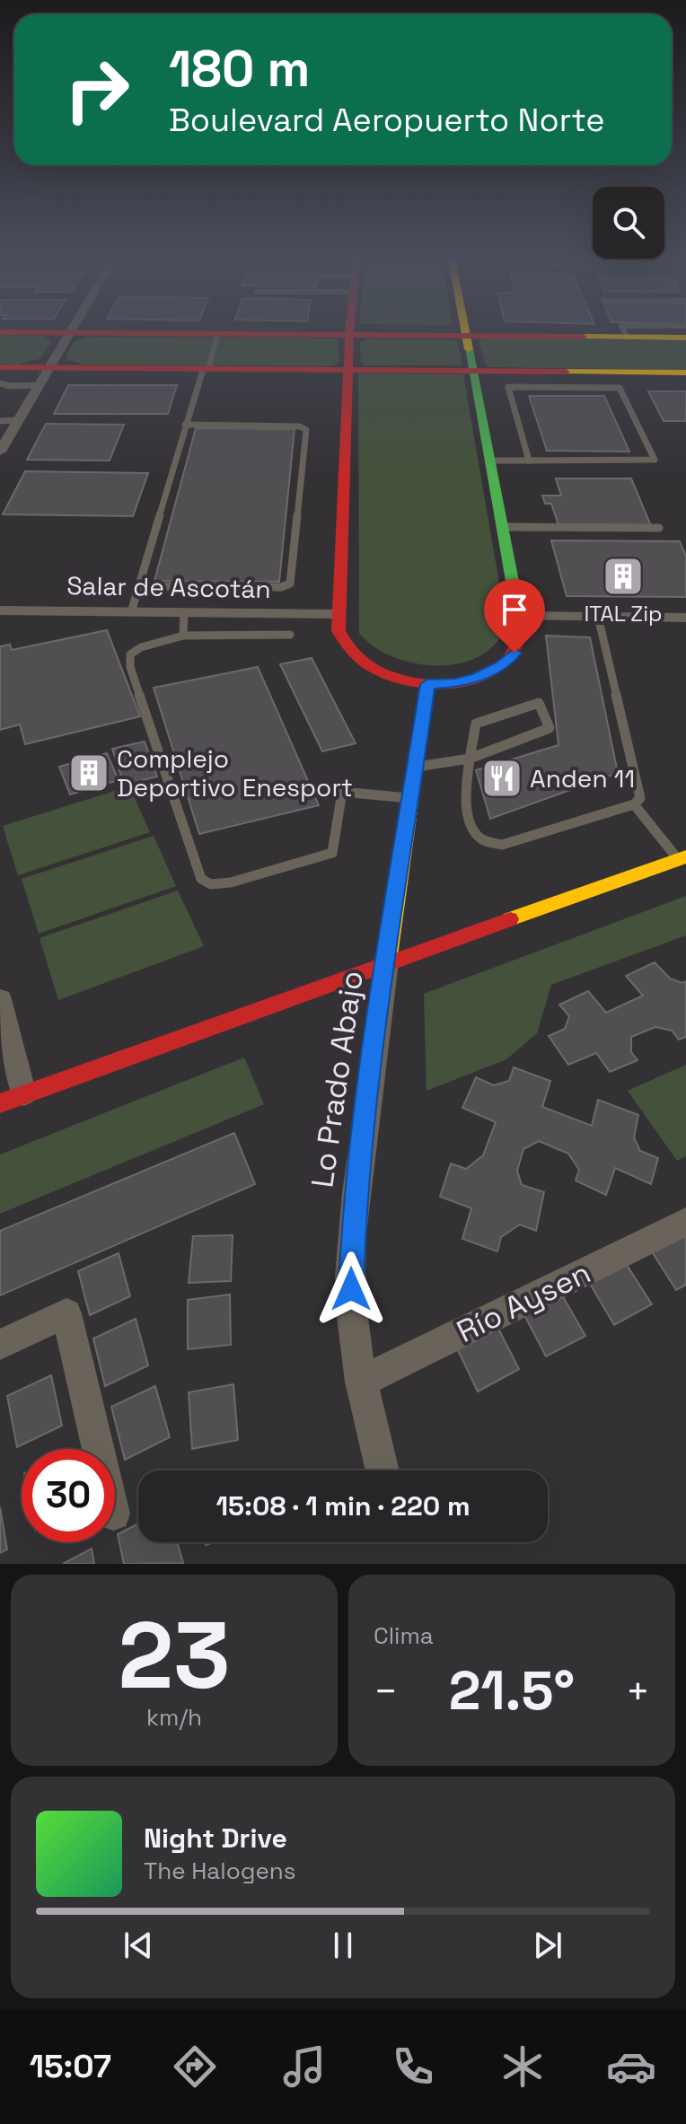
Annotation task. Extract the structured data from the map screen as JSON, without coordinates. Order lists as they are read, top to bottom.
{
  "streets": {
    "street": ["Salar de Ascotán", "Lo Prado Abajo", "Río Aysen"]
  },
  "crossings": [
    ["Lo Prado Abajo", "Río Aysen"]
  ],
  "places": {
    "building": ["ITAL Zip", "Complejo Deportivo Enesport"],
    "restaurant": ["Anden 11"]
  },
  "page": {
    "turn": ["180 m", "Boulevard Aeropuerto Norte"],
    "limit": "30",
    "trip": "15:08 · 1 min · 220 m",
    "tile": [
      ["23", "km/h"],
      "Clima"
    ],
    "heat": ["−", "21.5°", "+"],
    "song": ["Night Drive", "The Halogens"],
    "tabs": "15:07"
  }
}
